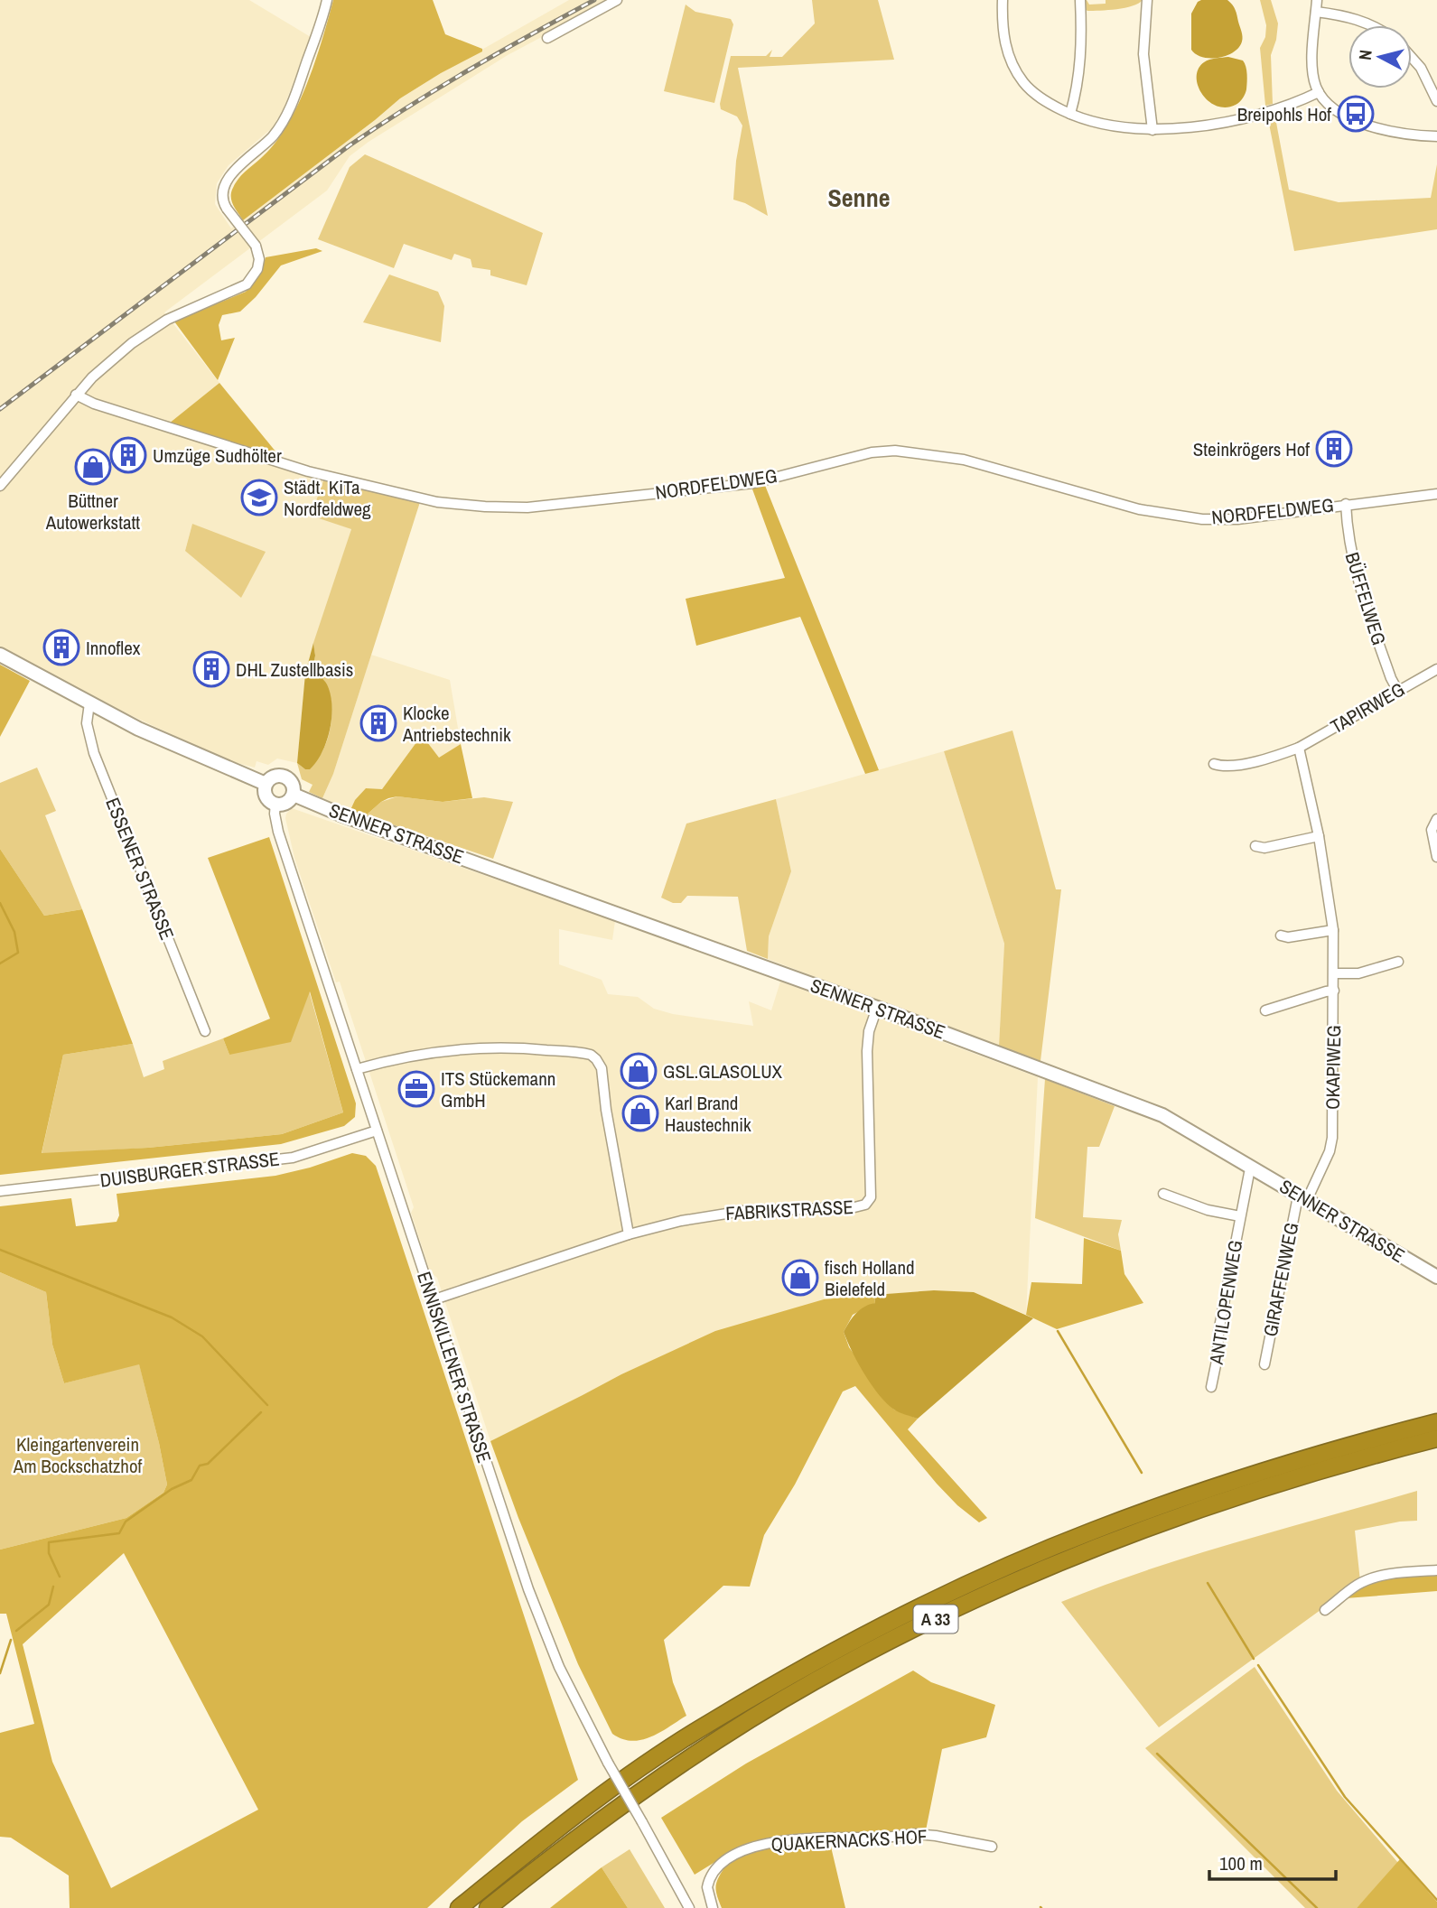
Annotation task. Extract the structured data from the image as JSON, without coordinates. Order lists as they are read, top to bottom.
{
  "streets": {
    "highway": ["A 33"],
    "street": [
      "NORDFELDWEG",
      "BÜFFELWEG",
      "TAPIRWEG",
      "SENNER STRASSE",
      "ESSENER STRASSE",
      "OKAPIWEG",
      "DUISBURGER STRASSE",
      "FABRIKSTRASSE",
      "GIRAFFENWEG",
      "ANTILOPENWEG",
      "ENNISKILLENER STRASSE",
      "QUAKERNACKS HOF"
    ]
  },
  "crossings": [
    ["NORDFELDWEG", "BÜFFELWEG"],
    ["BÜFFELWEG", "TAPIRWEG"],
    ["TAPIRWEG", "OKAPIWEG"],
    ["SENNER STRASSE", "OKAPIWEG"],
    ["SENNER STRASSE", "FABRIKSTRASSE"],
    ["SENNER STRASSE", "GIRAFFENWEG"],
    ["SENNER STRASSE", "ANTILOPENWEG"],
    ["SENNER STRASSE", "ENNISKILLENER STRASSE"],
    ["OKAPIWEG", "GIRAFFENWEG"],
    ["DUISBURGER STRASSE", "ENNISKILLENER STRASSE"],
    ["FABRIKSTRASSE", "ENNISKILLENER STRASSE"]
  ],
  "districts": ["Senne"],
  "parks": ["Kleingartenverein Am Bockschatzhof"],
  "places": {
    "bus stop": ["Breipohls Hof"],
    "building": [
      "Steinkrögers Hof",
      "Umzüge Sudhölter",
      "Innoflex",
      "DHL Zustellbasis",
      "Klocke Antriebstechnik"
    ],
    "shop": [
      "Büttner Autowerkstatt",
      "GSL.GLASOLUX",
      "Karl Brand Haustechnik",
      "fisch Holland Bielefeld"
    ],
    "school or university": ["Städt. KiTa Nordfeldweg"],
    "office": ["ITS Stückemann GmbH"]
  },
  "scale_bar": "100 m",
  "north": "left"
}
